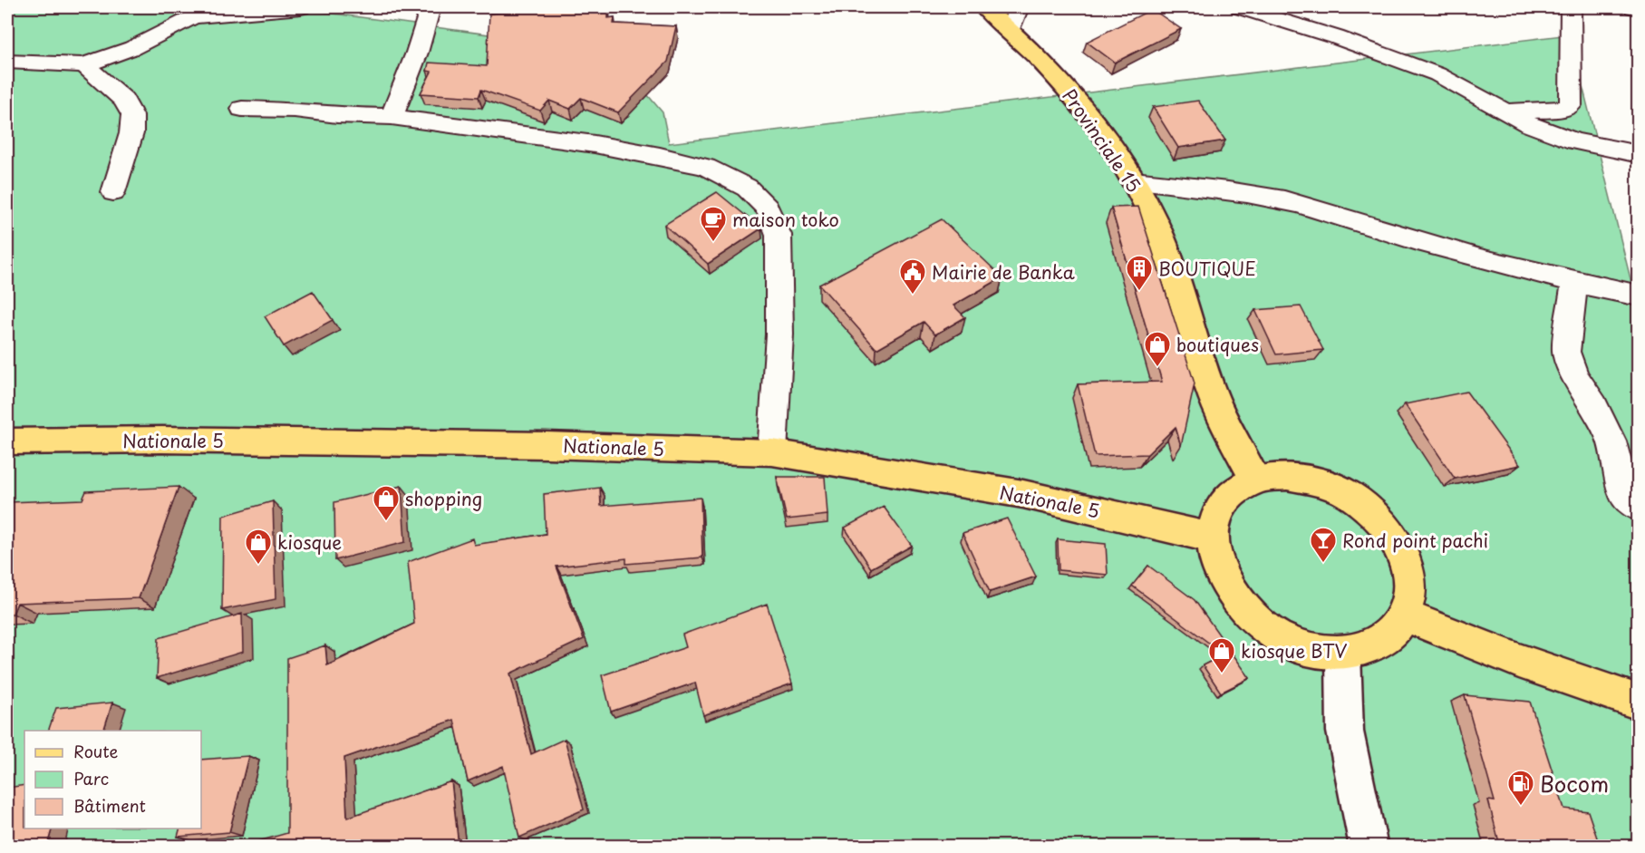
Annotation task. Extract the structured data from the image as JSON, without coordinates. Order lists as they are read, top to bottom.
{
  "streets": {
    "main road": ["Provinciale 15", "Nationale 5"]
  },
  "crossings": [
    ["Provinciale 15", "Nationale 5"]
  ],
  "places": {
    "cafe": ["maison toko"],
    "building": ["BOUTIQUE"],
    "public building": ["Mairie de Banka"],
    "shop": [
      "boutiques",
      "shopping",
      "kiosque",
      "kiosque BTV"
    ],
    "bar": ["Rond point pachi"],
    "fuel station": ["Bocom"]
  },
  "legend": ["Route", "Parc", "Bâtiment"]
}
